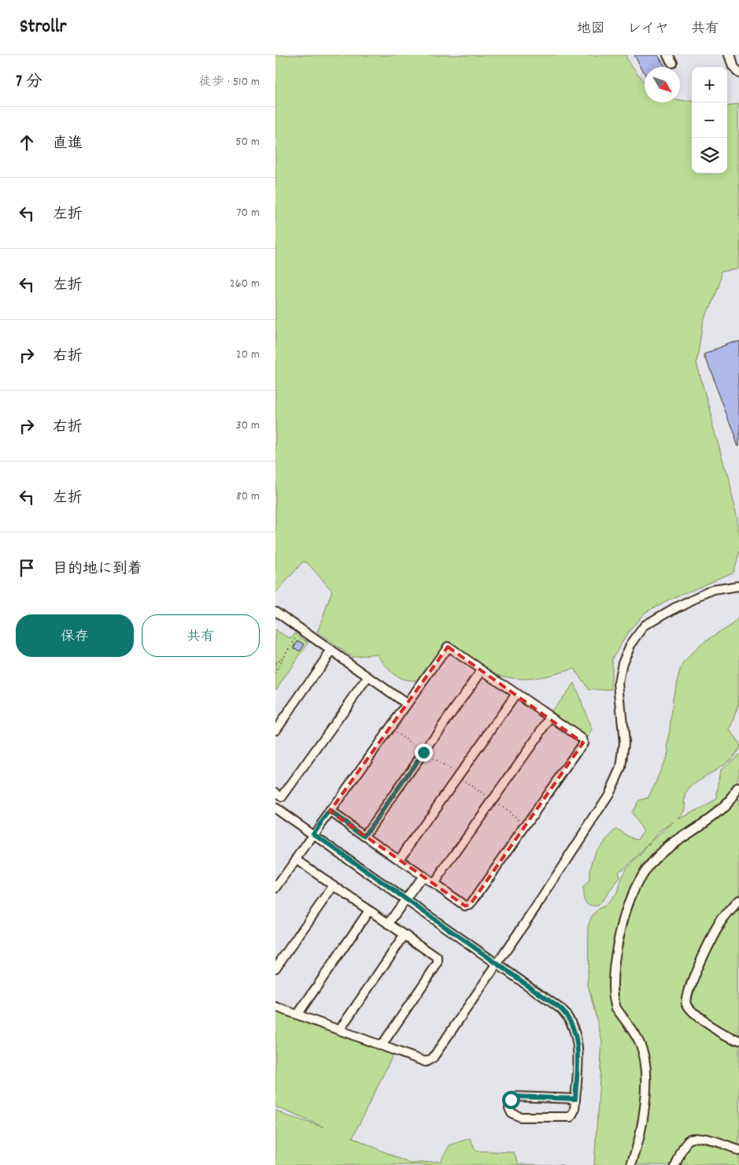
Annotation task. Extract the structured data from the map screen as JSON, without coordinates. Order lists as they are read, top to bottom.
{
  "north": "bottom right",
  "page": {
    "header": "Strollr",
    "nav": ["地図", "レイヤ", "共有"],
    "heading": ["7 分", "徒歩 · 510 m"],
    "map_buttons": ["+", "−"],
    "list": [
      ["直進", "50 m"],
      ["左折", "70 m"],
      ["左折", "260 m"],
      ["右折", "20 m"],
      ["右折", "30 m"],
      ["左折", "80 m"],
      "目的地に到着"
    ],
    "buttons": ["保存", "共有"]
  }
}
